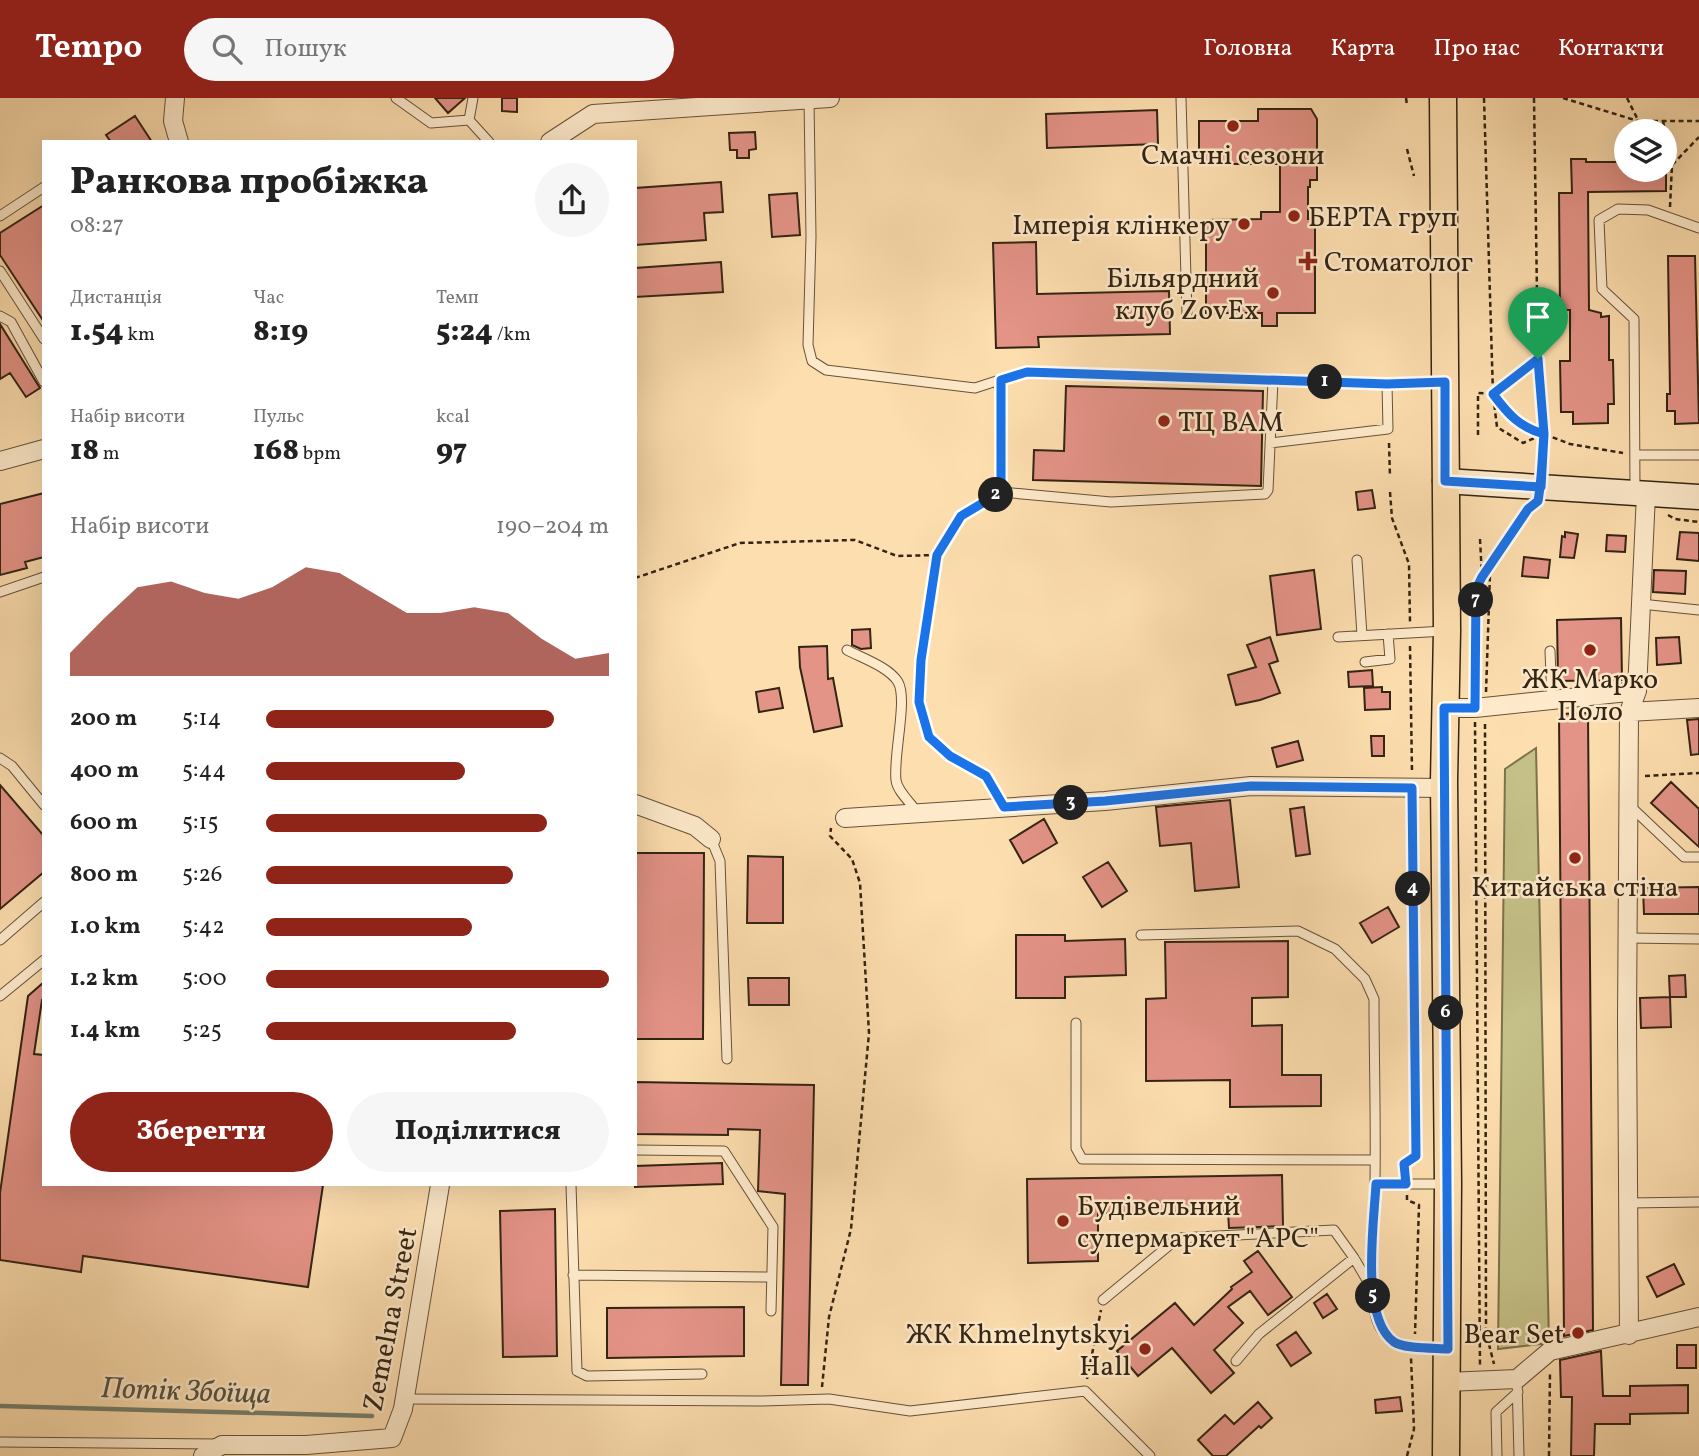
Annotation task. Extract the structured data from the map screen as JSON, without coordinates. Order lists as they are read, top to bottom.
{
  "streets": {
    "street": ["Zemelna Street"]
  },
  "water": ["Потік Збоїща"],
  "places": {
    "other": [
      "Смачні сезони",
      "БЕРТА груп",
      "Імперія клінкеру",
      "Більярдний клуб ZovEx",
      "ТЦ ВАМ",
      "ЖК Марко Поло",
      "Китайська стіна",
      "Будівельний супермаркет \"АРС\"",
      "Bear Set",
      "ЖК Khmelnytskyi Hall"
    ],
    "health": ["Стоматолог"]
  },
  "page": {
    "header": "Tempo",
    "search": "Пошук",
    "nav": [
      "Головна",
      "Карта",
      "Про нас",
      "Контакти"
    ],
    "heading": ["Ранкова пробіжка", "08:27"],
    "stats": [
      ["Дистанція", "1.54 km"],
      ["Час", "8:19"],
      ["Темп", "5:24 /km"],
      ["Набір висоти", "18 m"],
      ["Пульс", "168 bpm"],
      ["kcal", "97"]
    ],
    "pins": [
      "1",
      "2",
      "7",
      "3",
      "4",
      "6",
      "5"
    ],
    "chart": ["Набір висоти", "190–204 m"],
    "list": [
      {
        "name": "200 m",
        "note": "5:14"
      },
      {
        "name": "400 m",
        "note": "5:44"
      },
      {
        "name": "600 m",
        "note": "5:15"
      },
      {
        "name": "800 m",
        "note": "5:26"
      },
      {
        "name": "1.0 km",
        "note": "5:42"
      },
      {
        "name": "1.2 km",
        "note": "5:00"
      },
      {
        "name": "1.4 km",
        "note": "5:25"
      }
    ],
    "buttons": ["Зберегти", "Поділитися"]
  }
}
